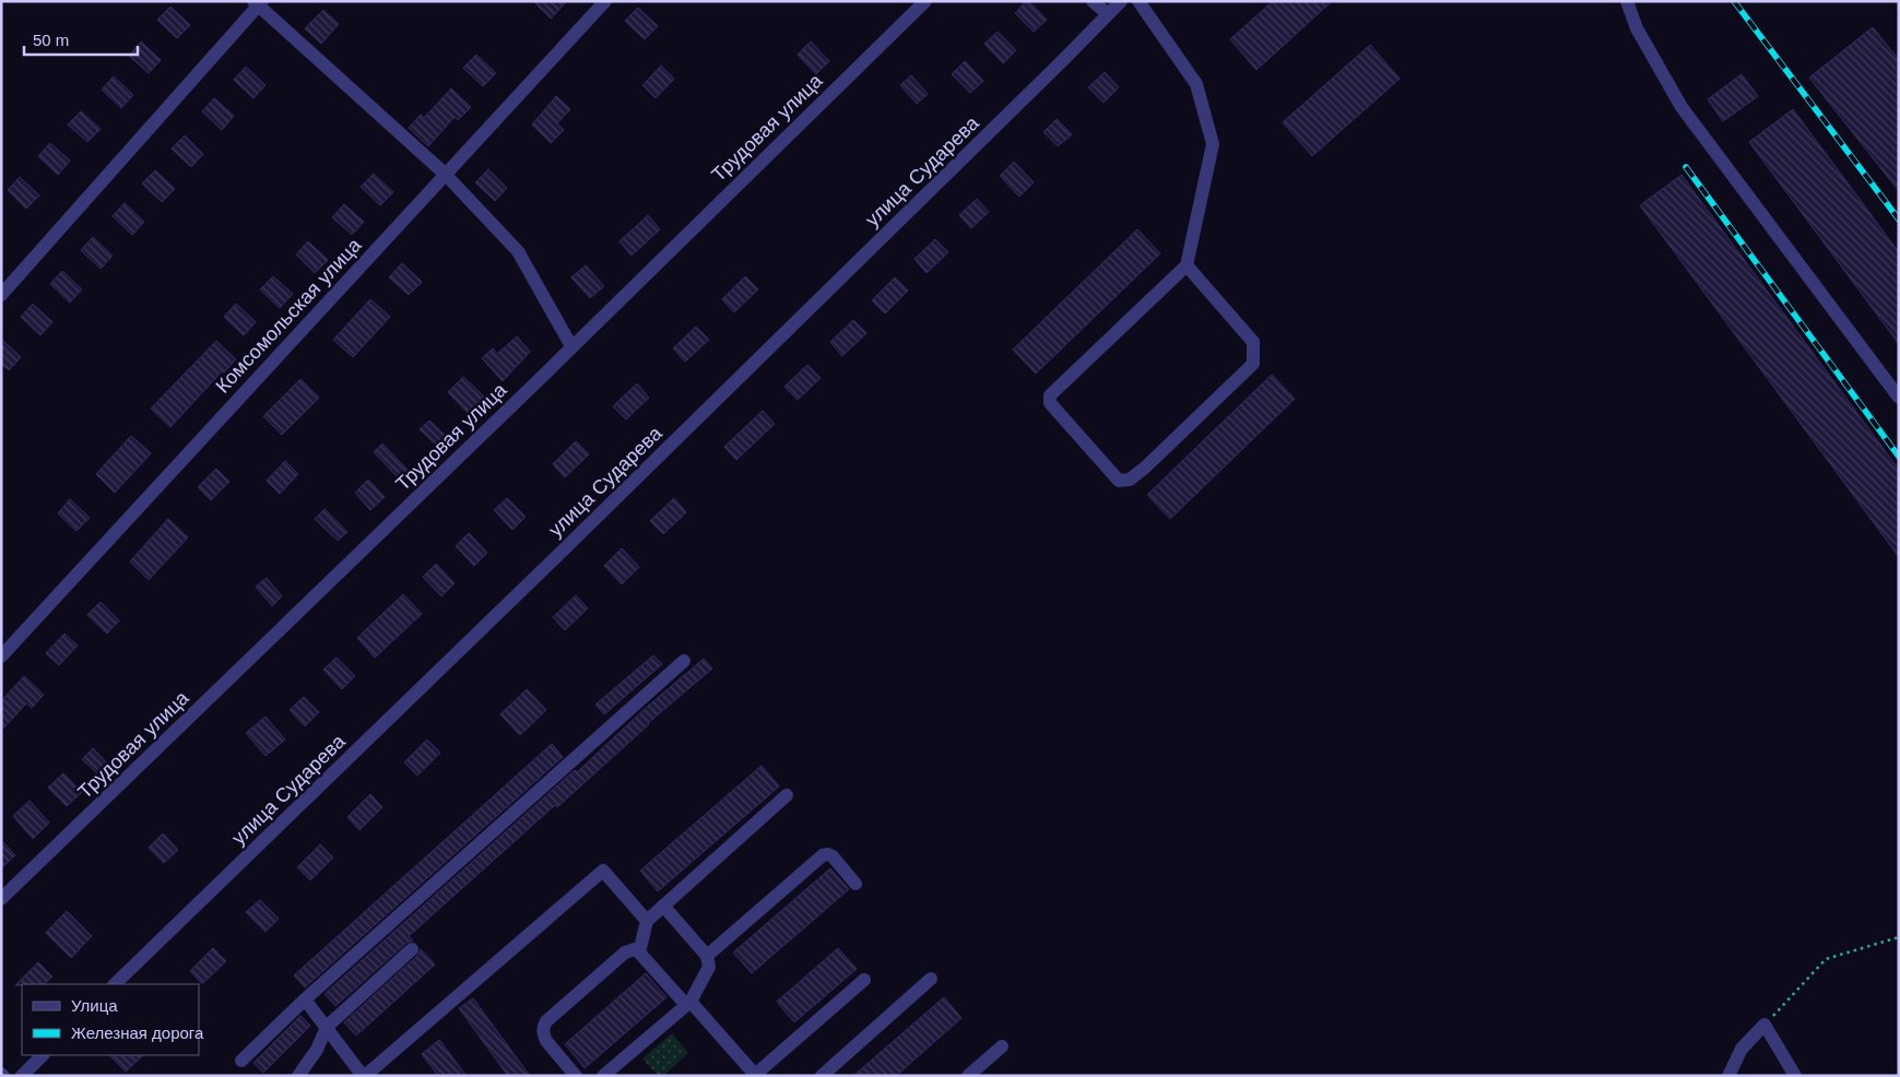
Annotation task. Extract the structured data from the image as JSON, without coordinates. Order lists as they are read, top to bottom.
{
  "streets": {
    "street": ["Трудовая улица", "улица Сударева", "Комсомольская улица"]
  },
  "legend": ["Улица", "Железная дорога"],
  "scale_bar": "50 m"
}
